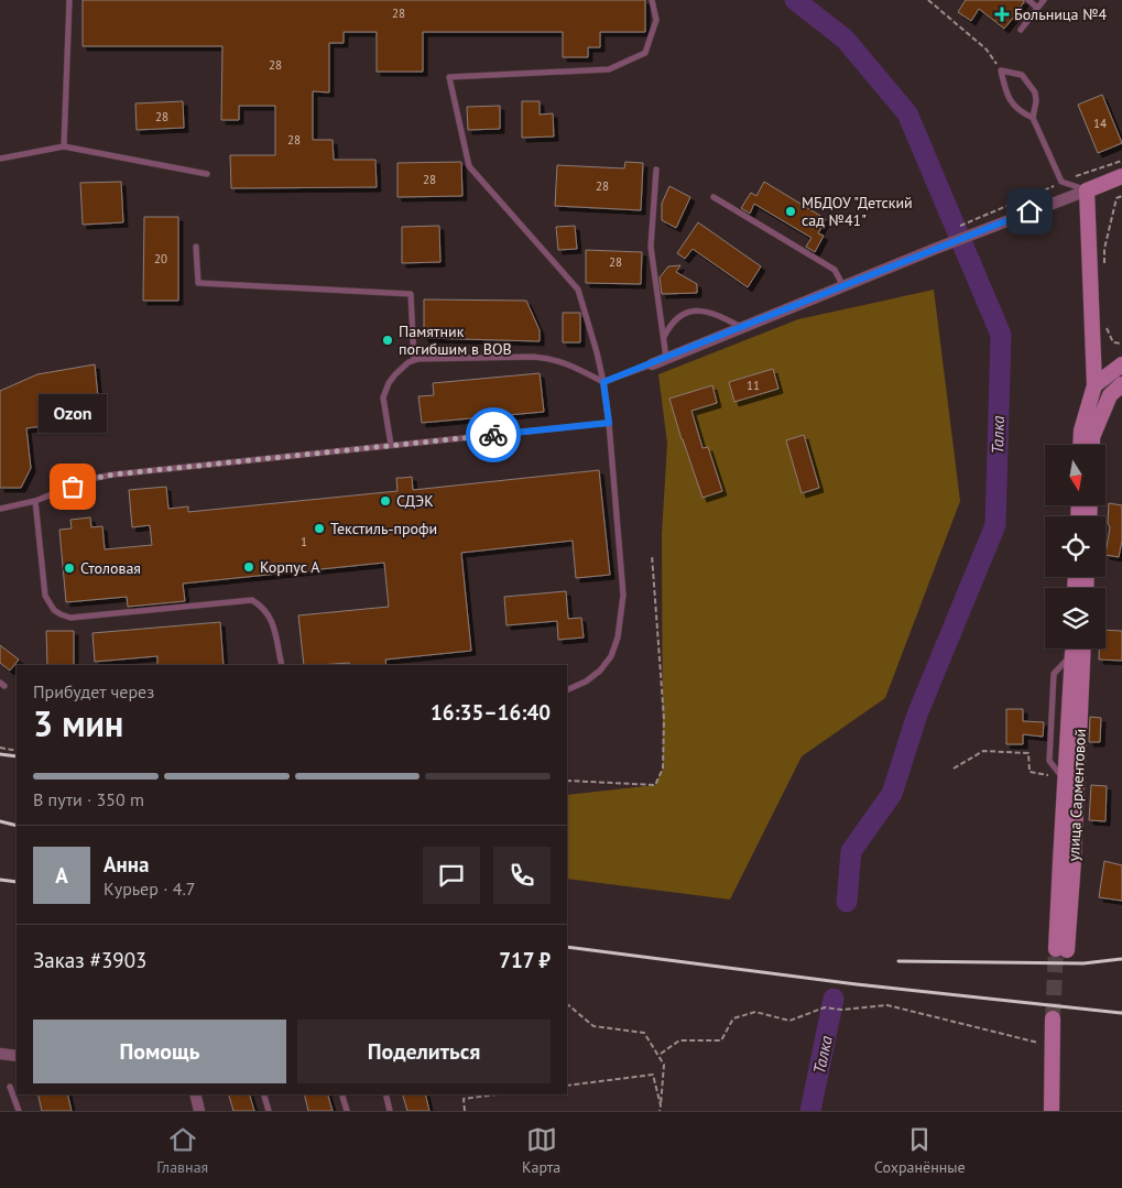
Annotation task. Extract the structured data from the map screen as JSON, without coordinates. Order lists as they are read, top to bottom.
{
  "streets": {
    "main road": ["улица Сарментовой"]
  },
  "water": ["Талка"],
  "places": {
    "health": ["Больница №4"],
    "other": [
      "МБДОУ \"Детский сад №41\"",
      "Памятник погибшим в ВОВ",
      "Ozon",
      "СДЭК",
      "Текстиль-профи",
      "Корпус А",
      "Столовая"
    ]
  },
  "house_numbers": [
    "28",
    "28",
    "28",
    "14",
    "28",
    "28",
    "28",
    "20",
    "28",
    "11",
    "1"
  ],
  "north": "bottom",
  "page": {
    "bubble": "Ozon",
    "heading": ["3 мин", "Прибудет через", "16:35–16:40"],
    "panel": [
      "Анна",
      "Курьер · 4.7",
      "Заказ #3903",
      "717 ₽"
    ],
    "bar": "В пути · 350 m",
    "round": "А",
    "buttons": ["Помощь", "Поделиться"],
    "tabs": ["Главная", "Карта", "Сохранённые"]
  }
}
